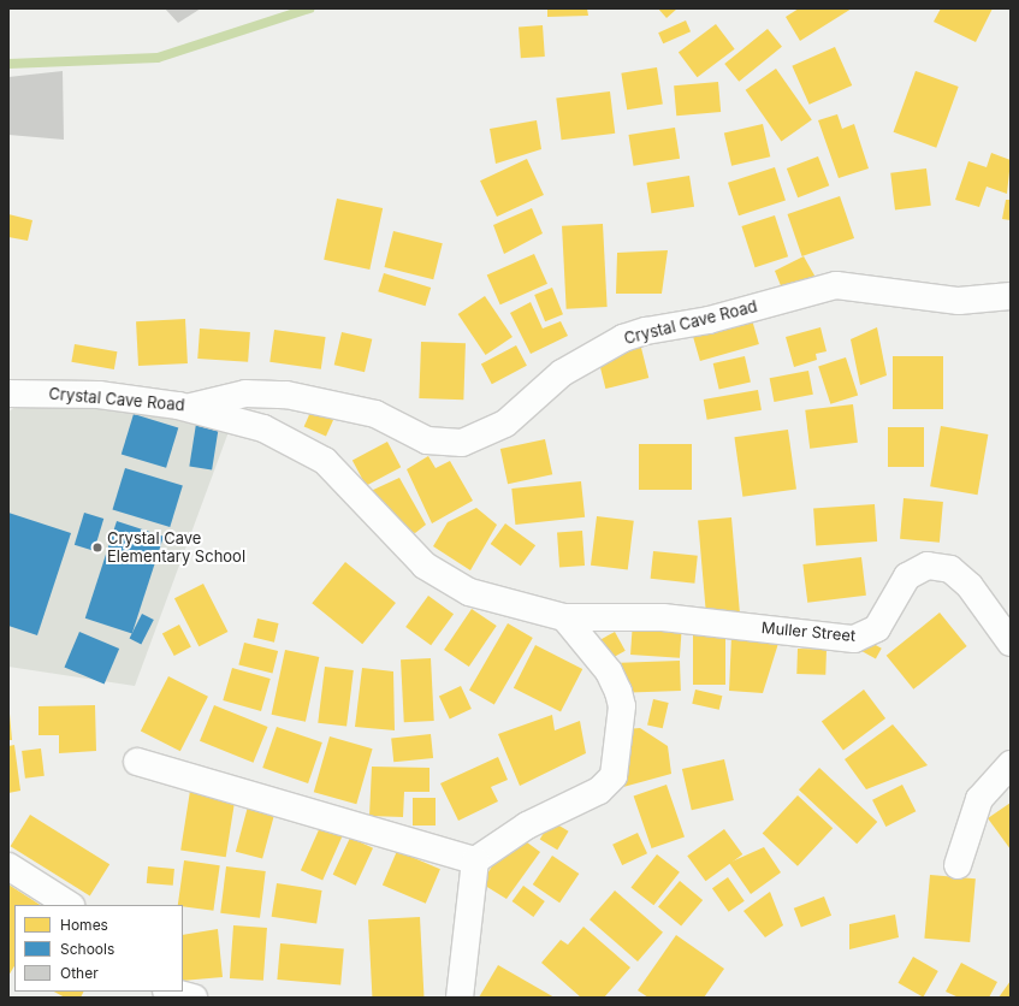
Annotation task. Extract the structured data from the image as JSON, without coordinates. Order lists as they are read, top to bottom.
{
  "streets": {
    "street": ["Crystal Cave Road", "Muller Street"]
  },
  "crossings": [
    ["Crystal Cave Road", "Muller Street"]
  ],
  "places": ["Crystal Cave Elementary School"],
  "legend": ["Homes", "Schools", "Other"]
}
